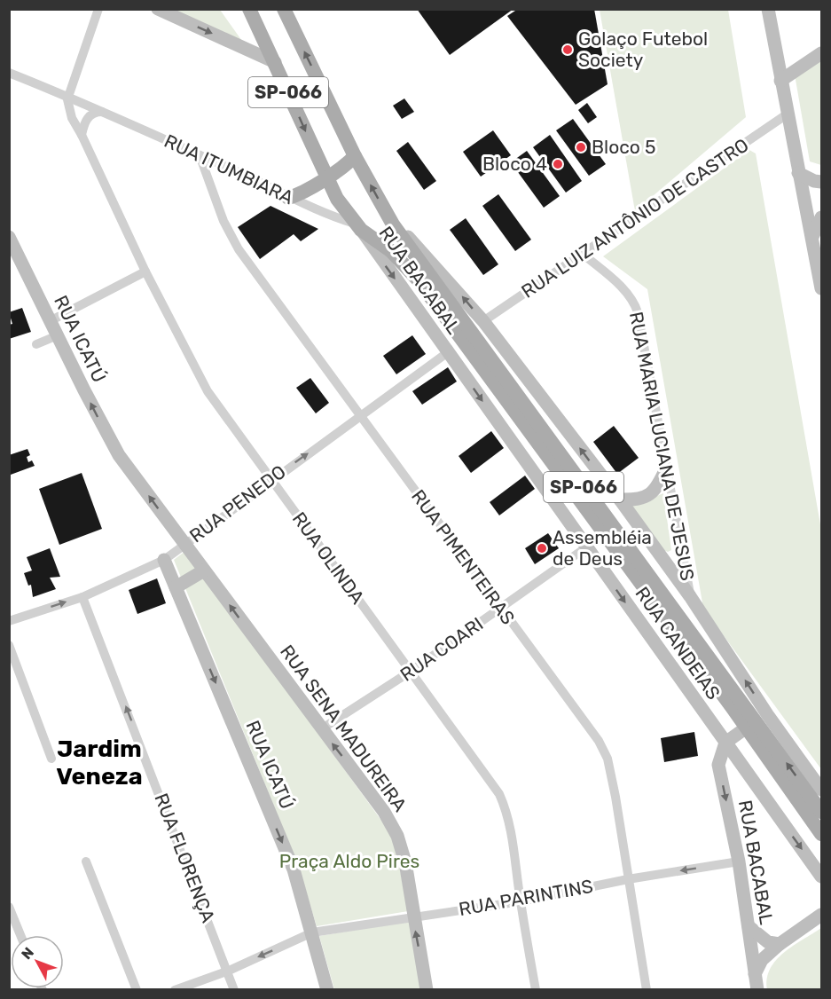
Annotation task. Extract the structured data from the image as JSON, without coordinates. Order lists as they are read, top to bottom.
{
  "streets": {
    "main road": ["SP-066"],
    "street": [
      "RUA ITUMBIARA",
      "RUA LUIZ ANTÔNIO DE CASTRO",
      "RUA BACABAL",
      "RUA ICATÚ",
      "RUA MARIA LUCIANA DE JESUS",
      "RUA PENEDO",
      "RUA PIMENTEIRAS",
      "RUA OLINDA",
      "RUA CANDEIAS",
      "RUA COARI",
      "RUA SENA MADUREIRA",
      "RUA FLORENÇA",
      "RUA PARINTINS"
    ]
  },
  "crossings": [
    ["SP-066", "RUA ITUMBIARA"],
    ["SP-066", "RUA BACABAL"],
    ["RUA ITUMBIARA", "RUA BACABAL"],
    ["RUA ITUMBIARA", "RUA PIMENTEIRAS"],
    ["RUA ITUMBIARA", "RUA OLINDA"],
    ["RUA LUIZ ANTÔNIO DE CASTRO", "RUA MARIA LUCIANA DE JESUS"],
    ["RUA BACABAL", "RUA PENEDO"],
    ["RUA BACABAL", "RUA CANDEIAS"],
    ["RUA BACABAL", "RUA PARINTINS"],
    ["RUA ICATÚ", "RUA PENEDO"],
    ["RUA ICATÚ", "RUA SENA MADUREIRA"],
    ["RUA ICATÚ", "RUA PARINTINS"],
    ["RUA PENEDO", "RUA PIMENTEIRAS"],
    ["RUA PENEDO", "RUA OLINDA"],
    ["RUA PENEDO", "RUA CANDEIAS"],
    ["RUA PENEDO", "RUA SENA MADUREIRA"],
    ["RUA PENEDO", "RUA FLORENÇA"],
    ["RUA PIMENTEIRAS", "RUA COARI"],
    ["RUA PIMENTEIRAS", "RUA PARINTINS"],
    ["RUA OLINDA", "RUA COARI"],
    ["RUA OLINDA", "RUA PARINTINS"],
    ["RUA CANDEIAS", "RUA COARI"],
    ["RUA COARI", "RUA SENA MADUREIRA"],
    ["RUA SENA MADUREIRA", "RUA PARINTINS"],
    ["RUA FLORENÇA", "RUA PARINTINS"]
  ],
  "one_way": ["RUA PENEDO", "RUA SENA MADUREIRA", "RUA FLORENÇA"],
  "districts": ["Jardim Veneza"],
  "parks": ["Praça Aldo Pires"],
  "places": [
    "Golaço Futebol Society",
    "Bloco 5",
    "Bloco 4",
    "Assembléia de Deus"
  ],
  "north": "top left"
}
